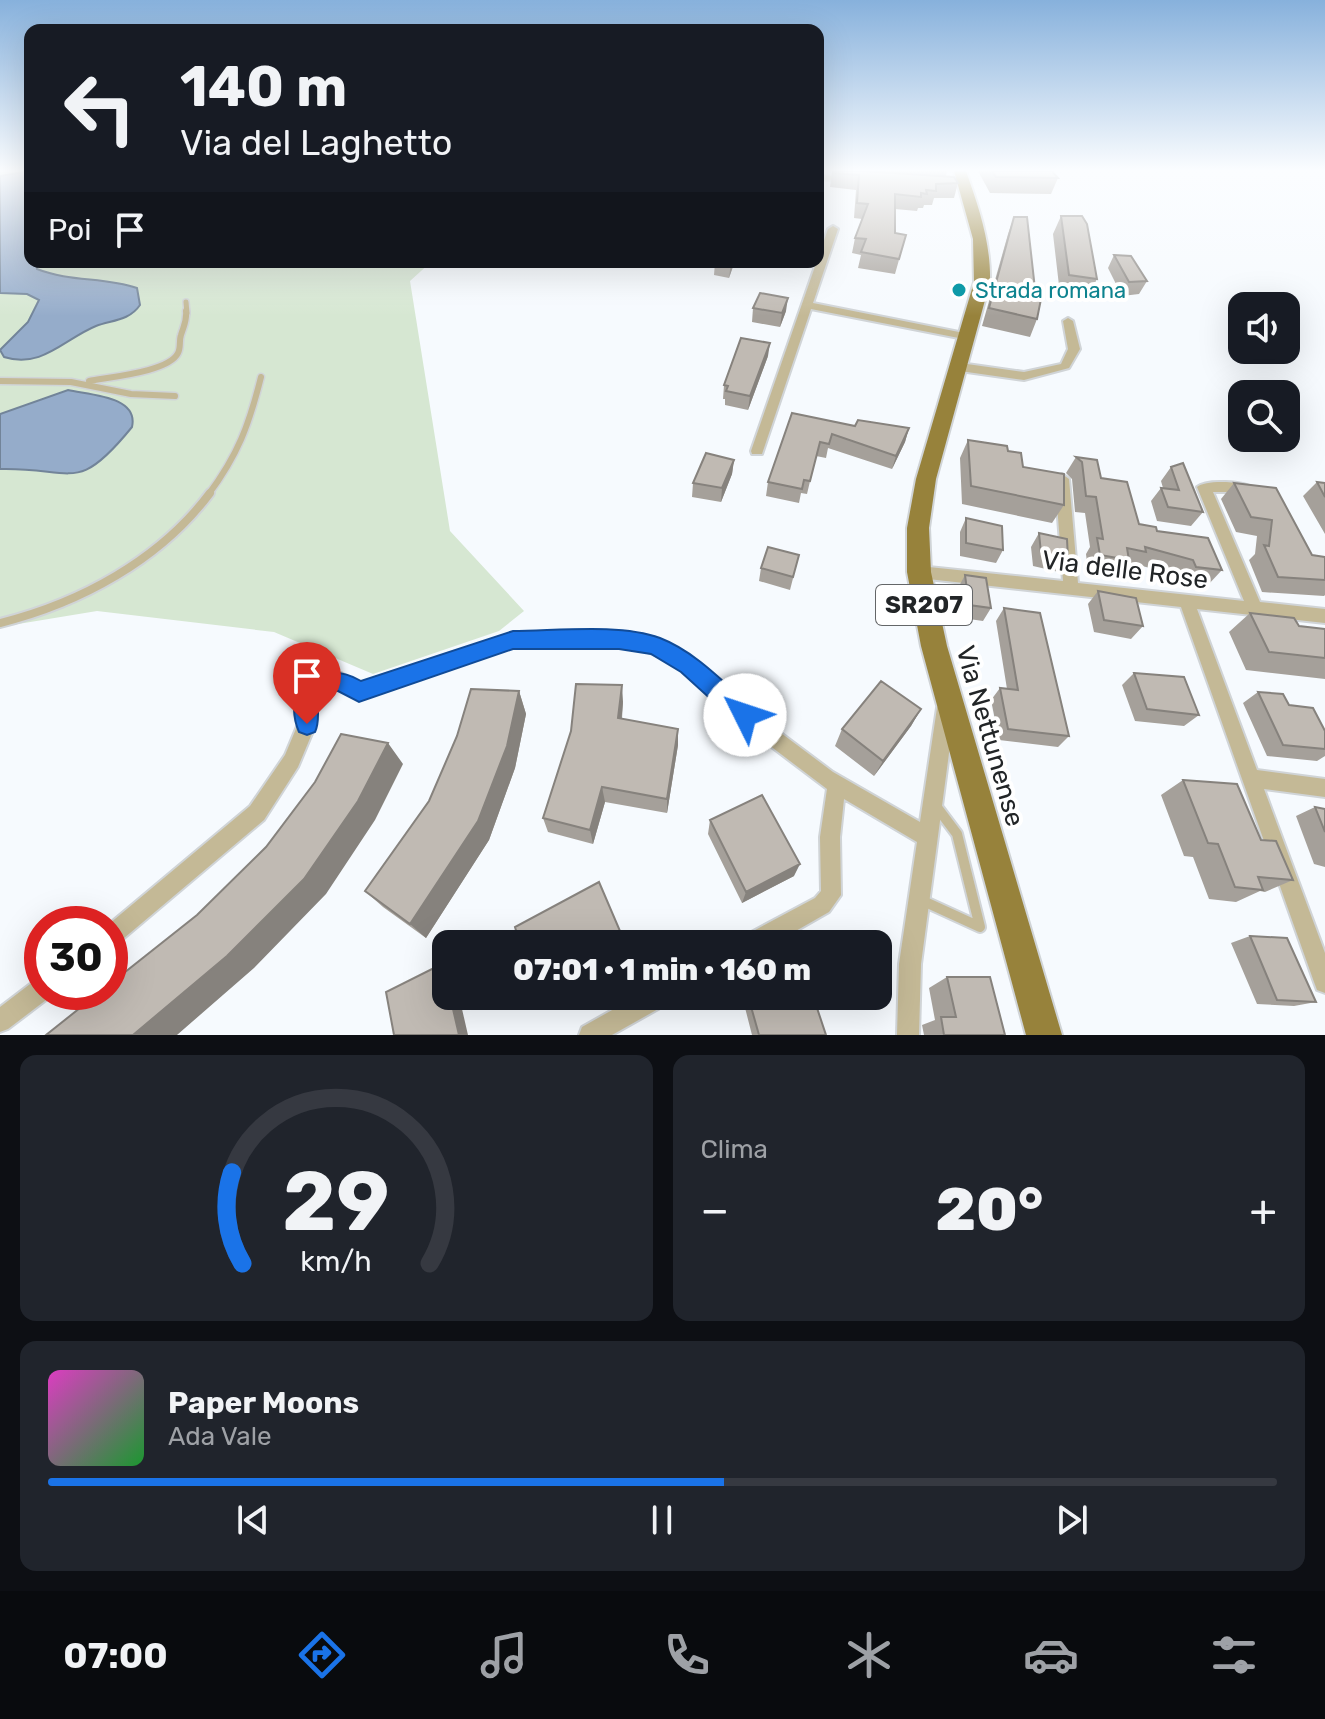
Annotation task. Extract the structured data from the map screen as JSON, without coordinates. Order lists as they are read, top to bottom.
{
  "streets": {
    "main road": ["SR207", "Via Nettunense"],
    "street": ["Via delle Rose"]
  },
  "crossings": [
    ["Via delle Rose", "Via Nettunense"]
  ],
  "places": ["Strada romana"],
  "page": {
    "turn": ["140 m", "Via del Laghetto"],
    "then": "Poi",
    "limit": "30",
    "trip": "07:01 · 1 min · 160 m",
    "tile": "Clima",
    "heat": ["−", "20°", "+"],
    "song": ["Paper Moons", "Ada Vale"],
    "tabs": "07:00",
    "gauge": ["29", "km/h"]
  }
}
